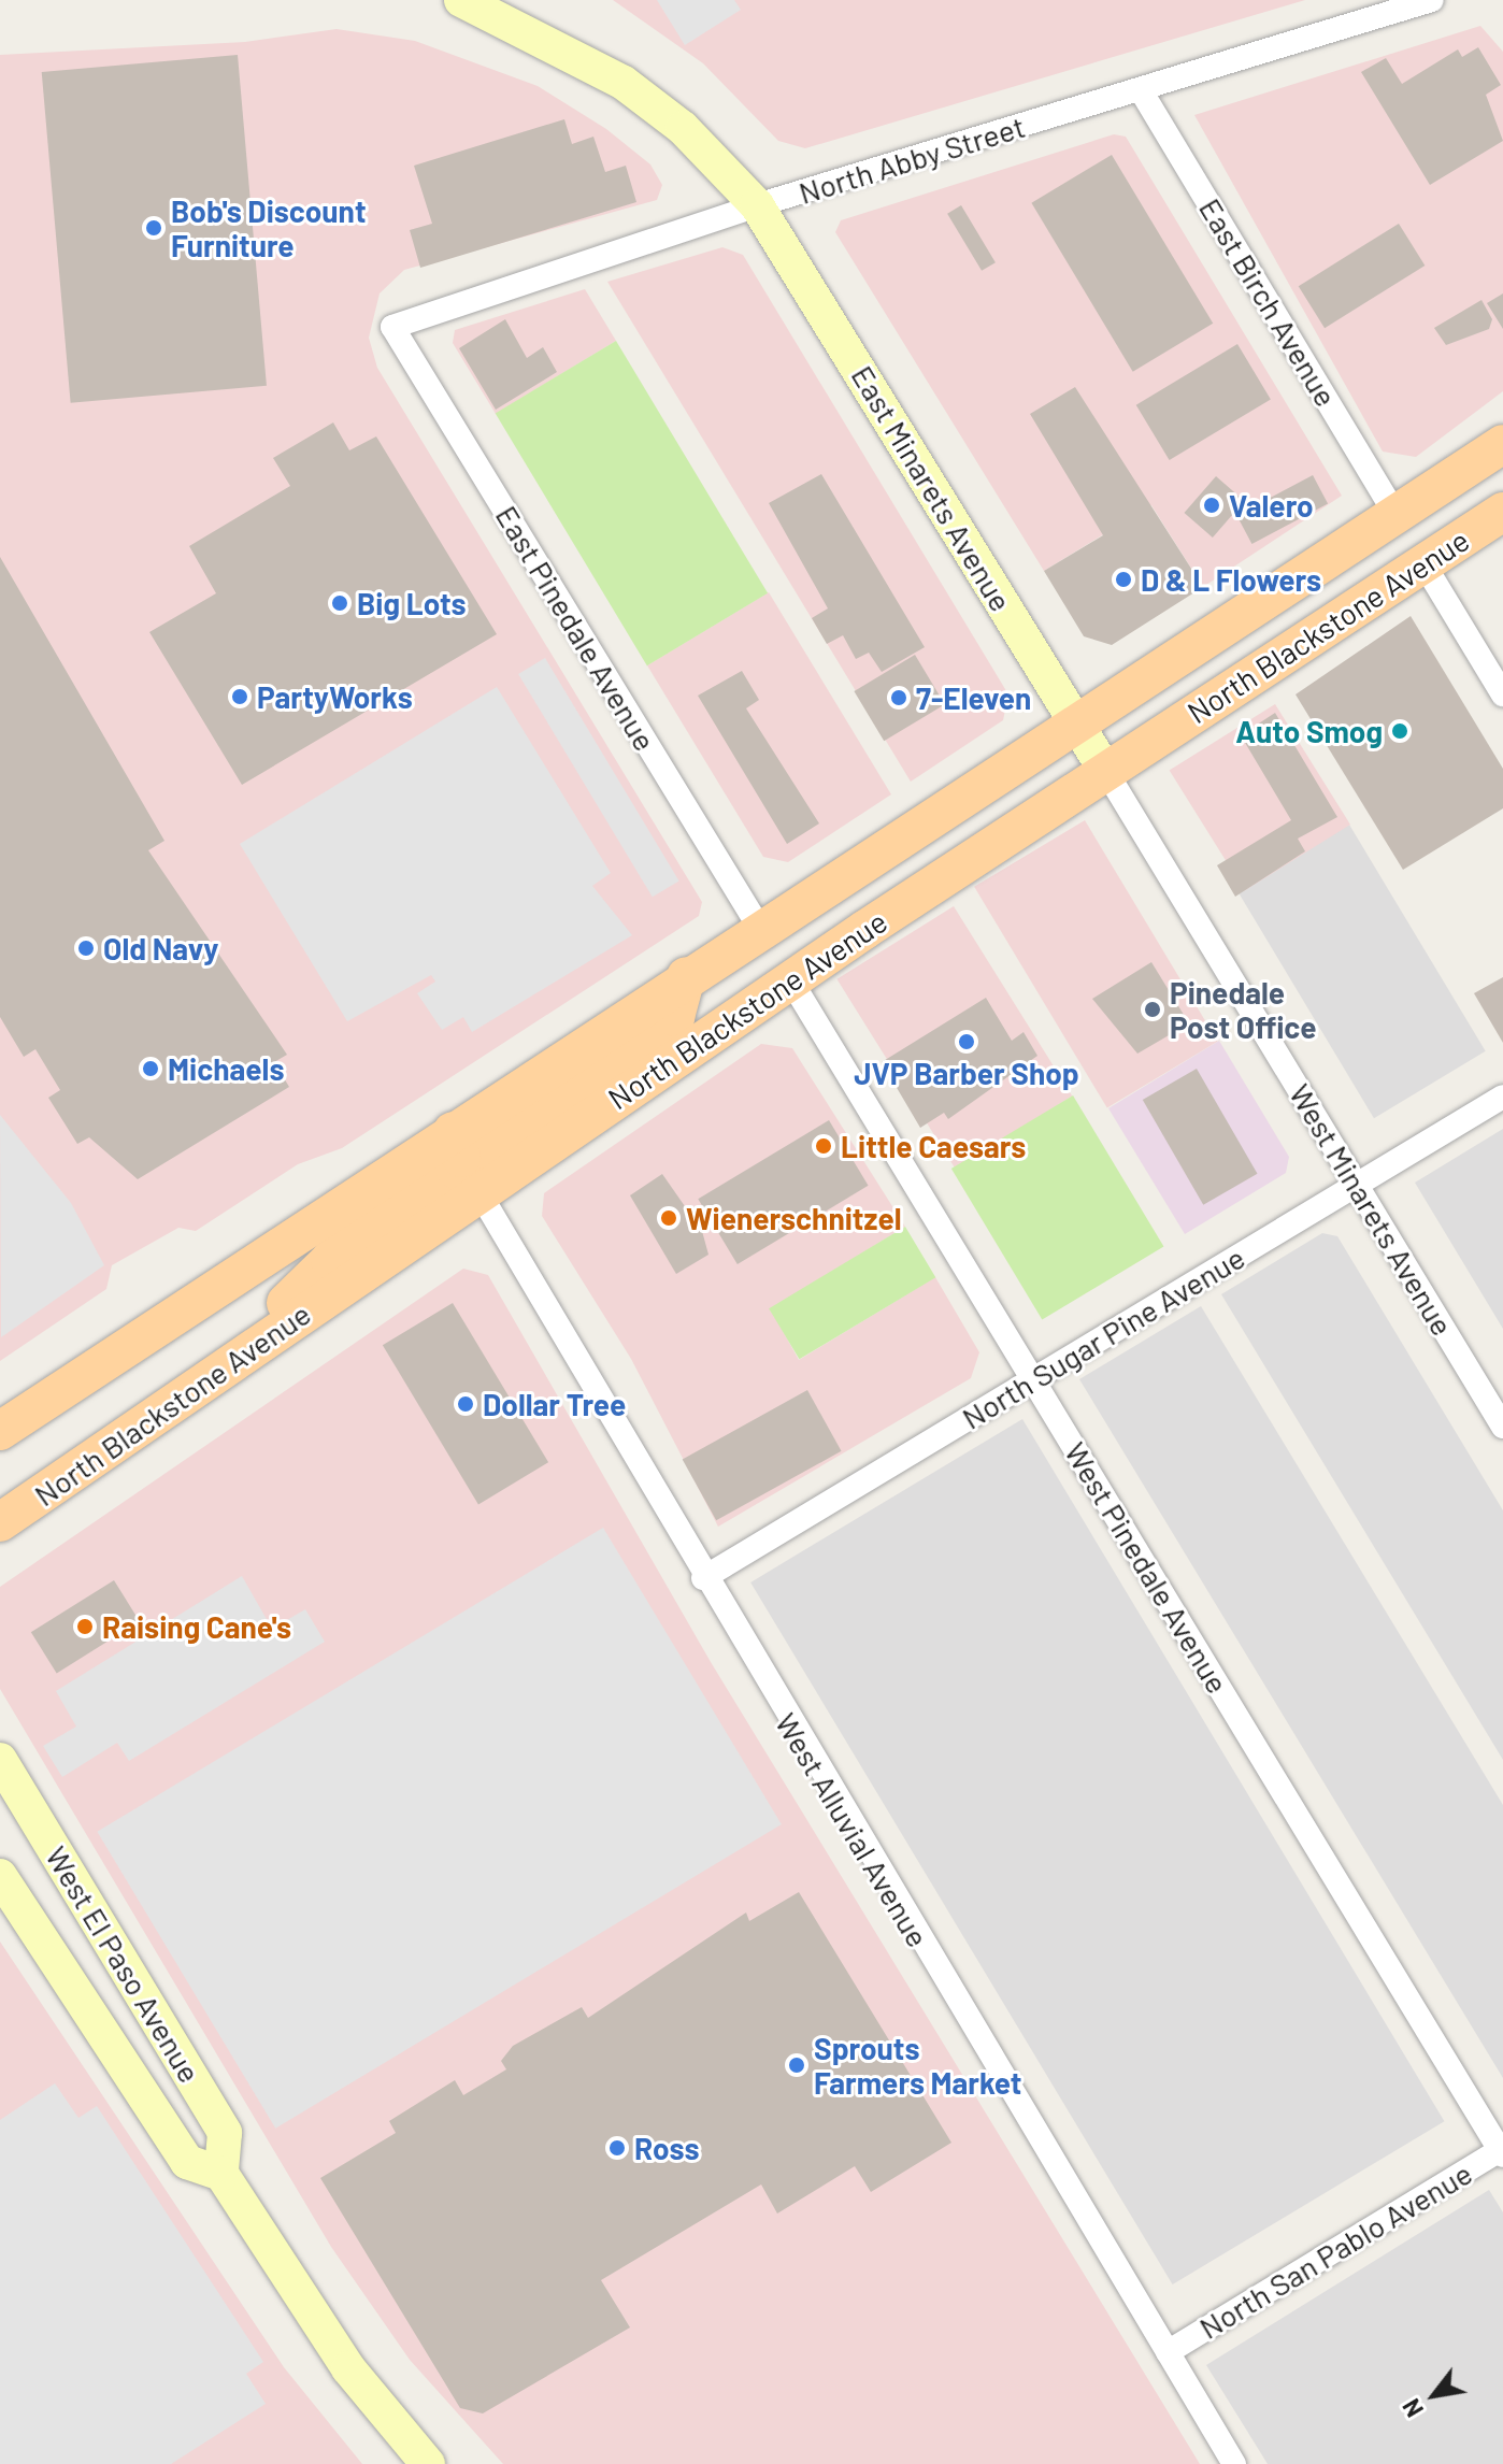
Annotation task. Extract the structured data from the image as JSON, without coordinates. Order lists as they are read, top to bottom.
{
  "streets": {
    "main road": ["North Blackstone Avenue"],
    "street": [
      "North Abby Street",
      "East Birch Avenue",
      "East Minarets Avenue",
      "East Pinedale Avenue",
      "West Minarets Avenue",
      "North Sugar Pine Avenue",
      "West Pinedale Avenue",
      "West Alluvial Avenue",
      "West El Paso Avenue",
      "North San Pablo Avenue"
    ]
  },
  "crossings": [
    ["North Abby Street", "East Birch Avenue"],
    ["North Abby Street", "East Minarets Avenue"],
    ["North Abby Street", "East Pinedale Avenue"],
    ["East Birch Avenue", "North Blackstone Avenue"],
    ["East Minarets Avenue", "North Blackstone Avenue"],
    ["East Minarets Avenue", "West Minarets Avenue"],
    ["North Blackstone Avenue", "East Pinedale Avenue"],
    ["North Blackstone Avenue", "West Minarets Avenue"],
    ["North Blackstone Avenue", "West Pinedale Avenue"],
    ["North Blackstone Avenue", "West Alluvial Avenue"],
    ["West Minarets Avenue", "North Sugar Pine Avenue"],
    ["North Sugar Pine Avenue", "West Pinedale Avenue"],
    ["North Sugar Pine Avenue", "West Alluvial Avenue"],
    ["West Pinedale Avenue", "North San Pablo Avenue"],
    ["West Alluvial Avenue", "North San Pablo Avenue"]
  ],
  "places": [
    "Bob's Discount Furniture",
    "Valero",
    "D & L Flowers",
    "Big Lots",
    "PartyWorks",
    "7-Eleven",
    "Auto Smog",
    "Old Navy",
    "Pinedale Post Office",
    "JVP Barber Shop",
    "Michaels",
    "Little Caesars",
    "Wienerschnitzel",
    "Dollar Tree",
    "Raising Cane's",
    "Sprouts Farmers Market",
    "Ross"
  ],
  "north": "bottom left"
}
